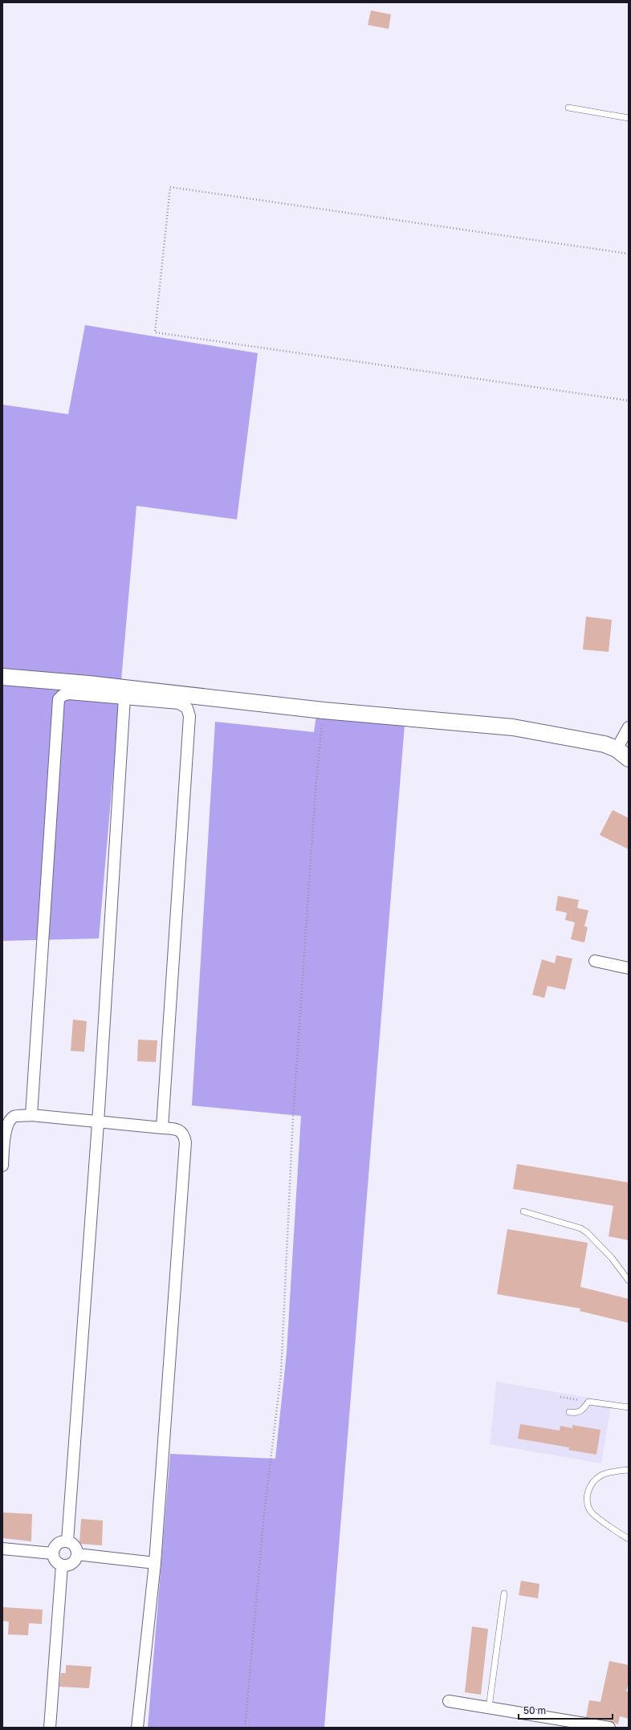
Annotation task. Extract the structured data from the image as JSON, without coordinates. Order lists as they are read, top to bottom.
{
  "scale_bar": "50 m"
}
